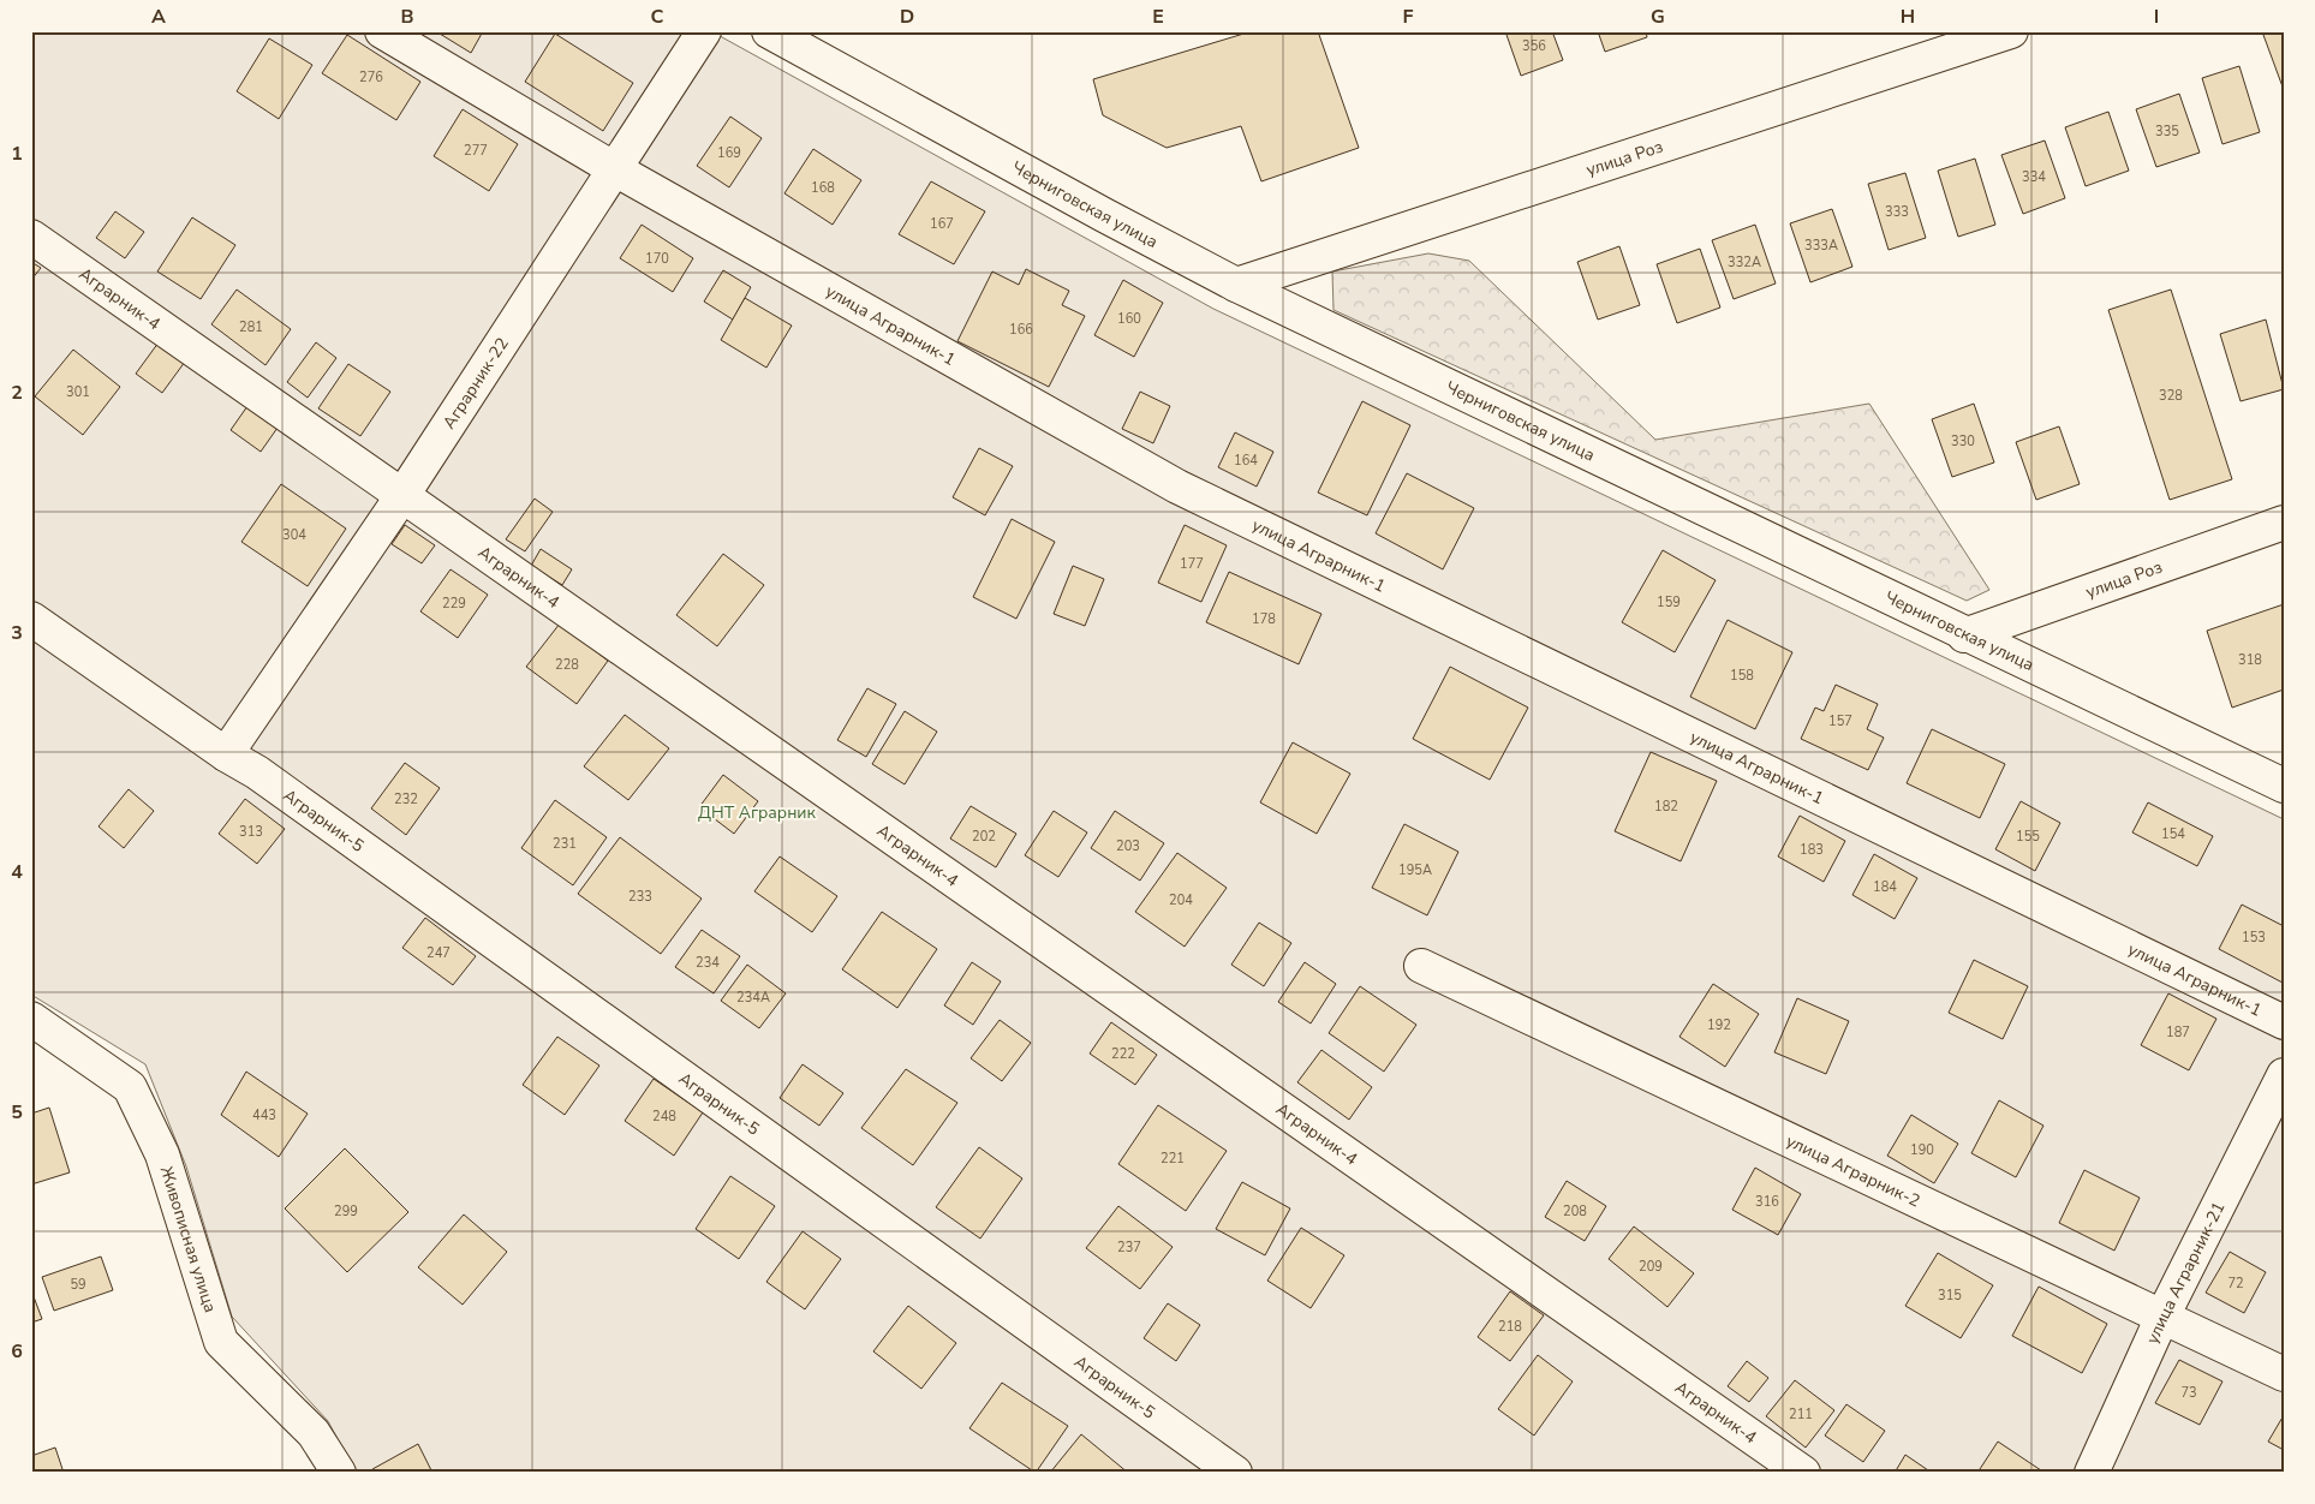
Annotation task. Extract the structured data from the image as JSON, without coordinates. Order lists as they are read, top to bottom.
{
  "streets": {
    "street": [
      "улица Роз",
      "Черниговская улица",
      "Аграрник-4",
      "улица Аграрник-1",
      "Аграрник-22",
      "Аграрник-5",
      "улица Аграрник-2",
      "Живописная улица",
      "улица Аграрник-21"
    ]
  },
  "crossings": [
    ["улица Роз", "Черниговская улица"],
    ["Аграрник-4", "Аграрник-22"],
    ["улица Аграрник-1", "Аграрник-22"],
    ["Аграрник-22", "Аграрник-5"],
    ["улица Аграрник-2", "улица Аграрник-21"]
  ],
  "parks": ["ДНТ Аграрник"],
  "house_numbers": [
    "356",
    "276",
    "335",
    "277",
    "169",
    "334",
    "168",
    "333",
    "167",
    "333А",
    "170",
    "332А",
    "160",
    "281",
    "166",
    "301",
    "328",
    "330",
    "164",
    "304",
    "177",
    "159",
    "229",
    "178",
    "318",
    "228",
    "158",
    "157",
    "232",
    "182",
    "313",
    "154",
    "202",
    "155",
    "231",
    "203",
    "183",
    "195А",
    "184",
    "233",
    "204",
    "153",
    "247",
    "234",
    "234А",
    "192",
    "187",
    "222",
    "443",
    "248",
    "190",
    "221",
    "316",
    "299",
    "208",
    "237",
    "209",
    "72",
    "59",
    "315",
    "218",
    "73",
    "211"
  ],
  "grid": {
    "columns": [
      "A",
      "B",
      "C",
      "D",
      "E",
      "F",
      "G",
      "H",
      "I"
    ],
    "rows": [
      "1",
      "2",
      "3",
      "4",
      "5",
      "6"
    ]
  }
}
